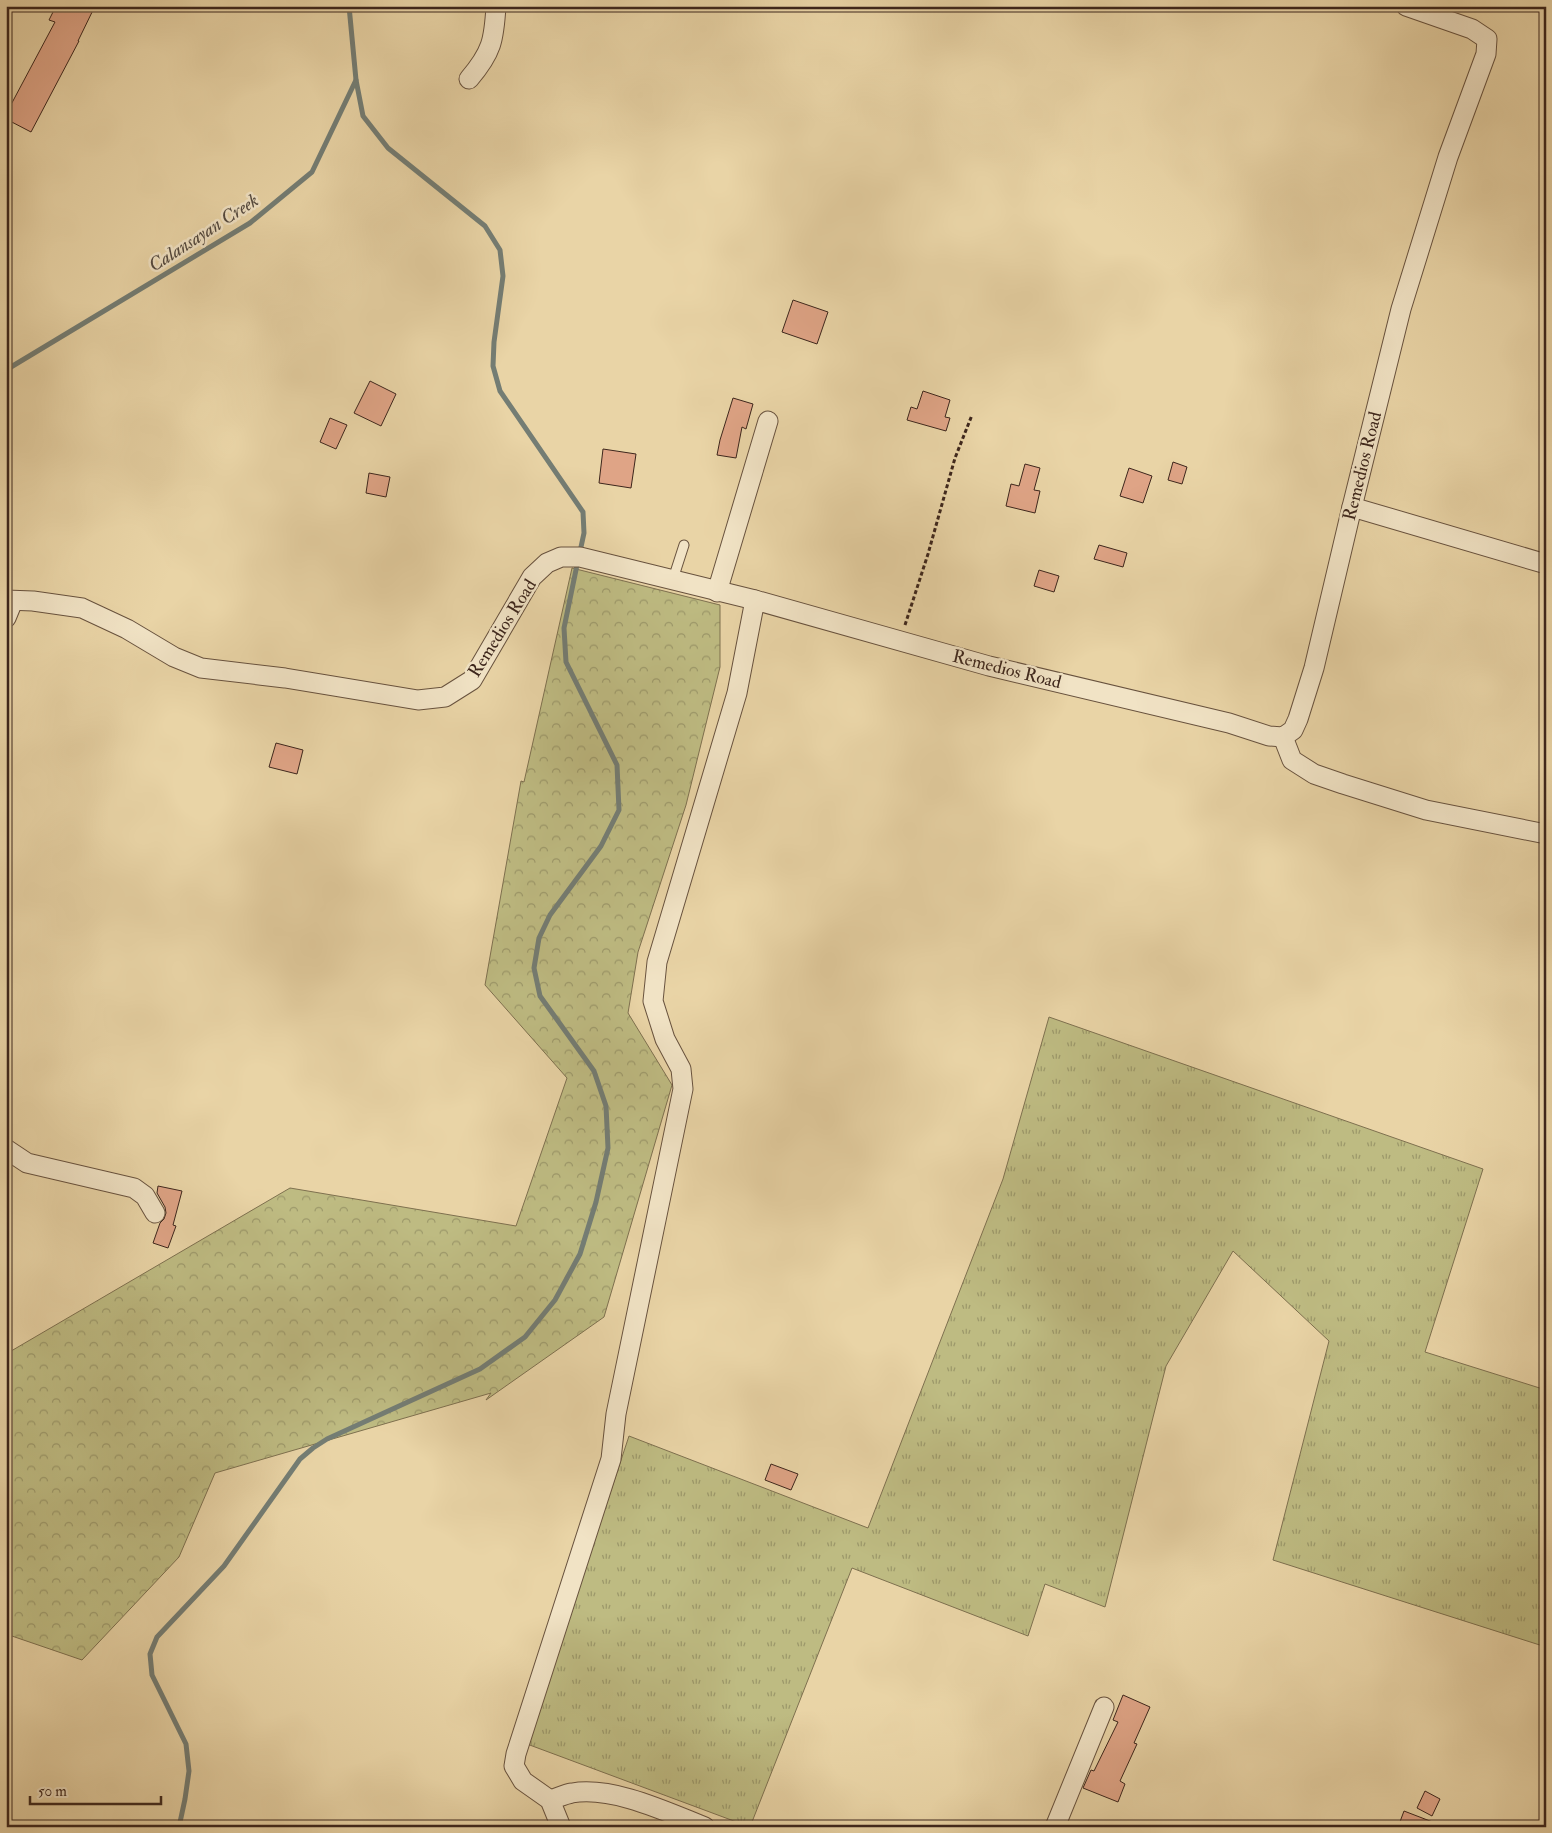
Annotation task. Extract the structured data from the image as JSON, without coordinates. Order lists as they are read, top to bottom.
{
  "streets": {
    "street": ["Remedios Road"]
  },
  "water": ["Calansayan Creek"],
  "scale_bar": "50 m"
}
